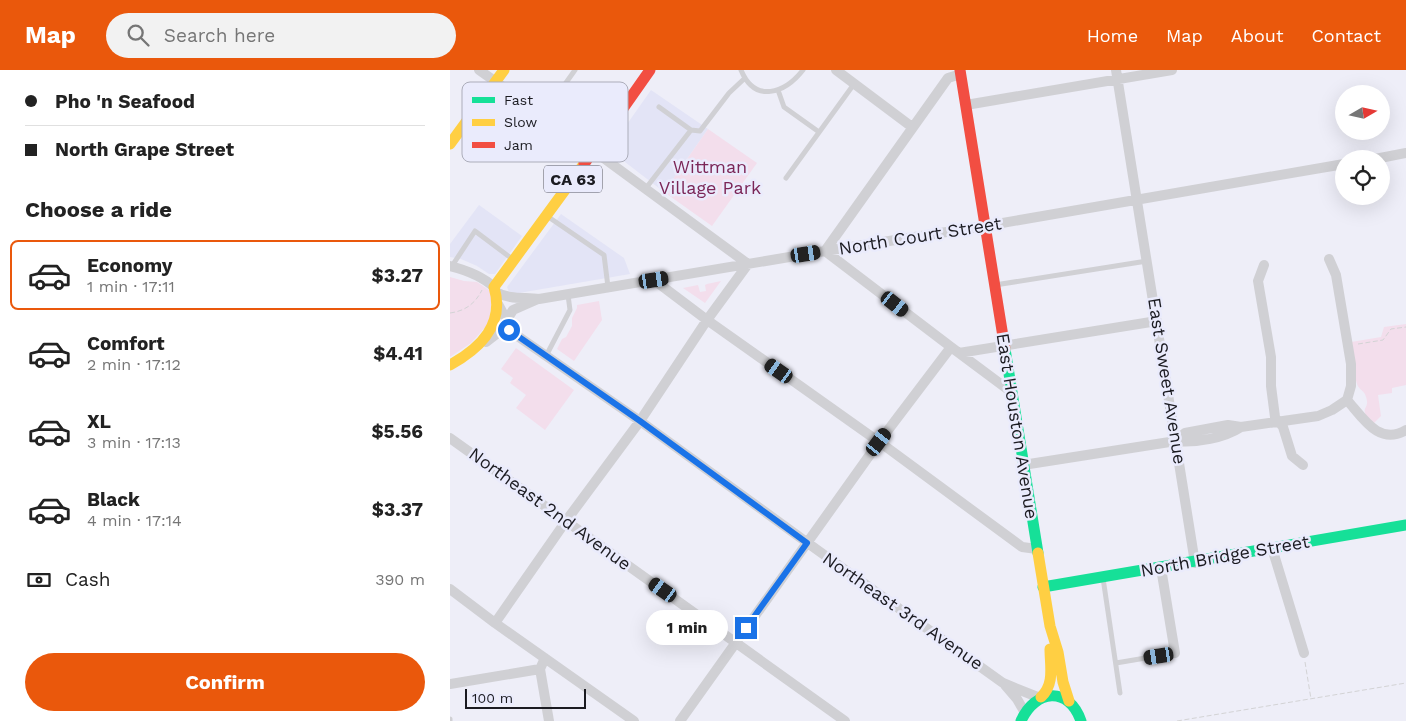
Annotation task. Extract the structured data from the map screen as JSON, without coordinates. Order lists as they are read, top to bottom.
{
  "streets": {
    "main road": ["CA 63", "East Houston Avenue", "North Bridge Street"],
    "street": [
      "North Court Street",
      "East Sweet Avenue",
      "Northeast 2nd Avenue",
      "Northeast 3rd Avenue"
    ]
  },
  "crossings": [
    ["CA 63", "North Court Street"],
    ["North Court Street", "East Sweet Avenue"],
    ["North Court Street", "East Houston Avenue"],
    ["East Sweet Avenue", "North Bridge Street"],
    ["East Houston Avenue", "North Bridge Street"],
    ["East Houston Avenue", "Northeast 3rd Avenue"]
  ],
  "parks": ["Wittman Village Park"],
  "legend": ["Fast", "Slow", "Jam"],
  "scale_bar": "100 m",
  "north": "right",
  "page": {
    "header": "Map",
    "search": "Search here",
    "nav": [
      "Home",
      "Map",
      "About",
      "Contact"
    ],
    "banner": ["Pho 'n Seafood", "North Grape Street"],
    "heading": "Choose a ride",
    "list": [
      {
        "name": "Economy",
        "note": "1 min · 17:11",
        "value": "$3.27"
      },
      {
        "name": "Comfort",
        "note": "2 min · 17:12",
        "value": "$4.41"
      },
      {
        "name": "XL",
        "note": "3 min · 17:13",
        "value": "$5.56"
      },
      {
        "name": "Black",
        "note": "4 min · 17:14",
        "value": "$3.37"
      }
    ],
    "pay": ["Cash", "390 m"],
    "bubble": "1 min",
    "buttons": "Confirm",
    "scale": "100 m"
  }
}
